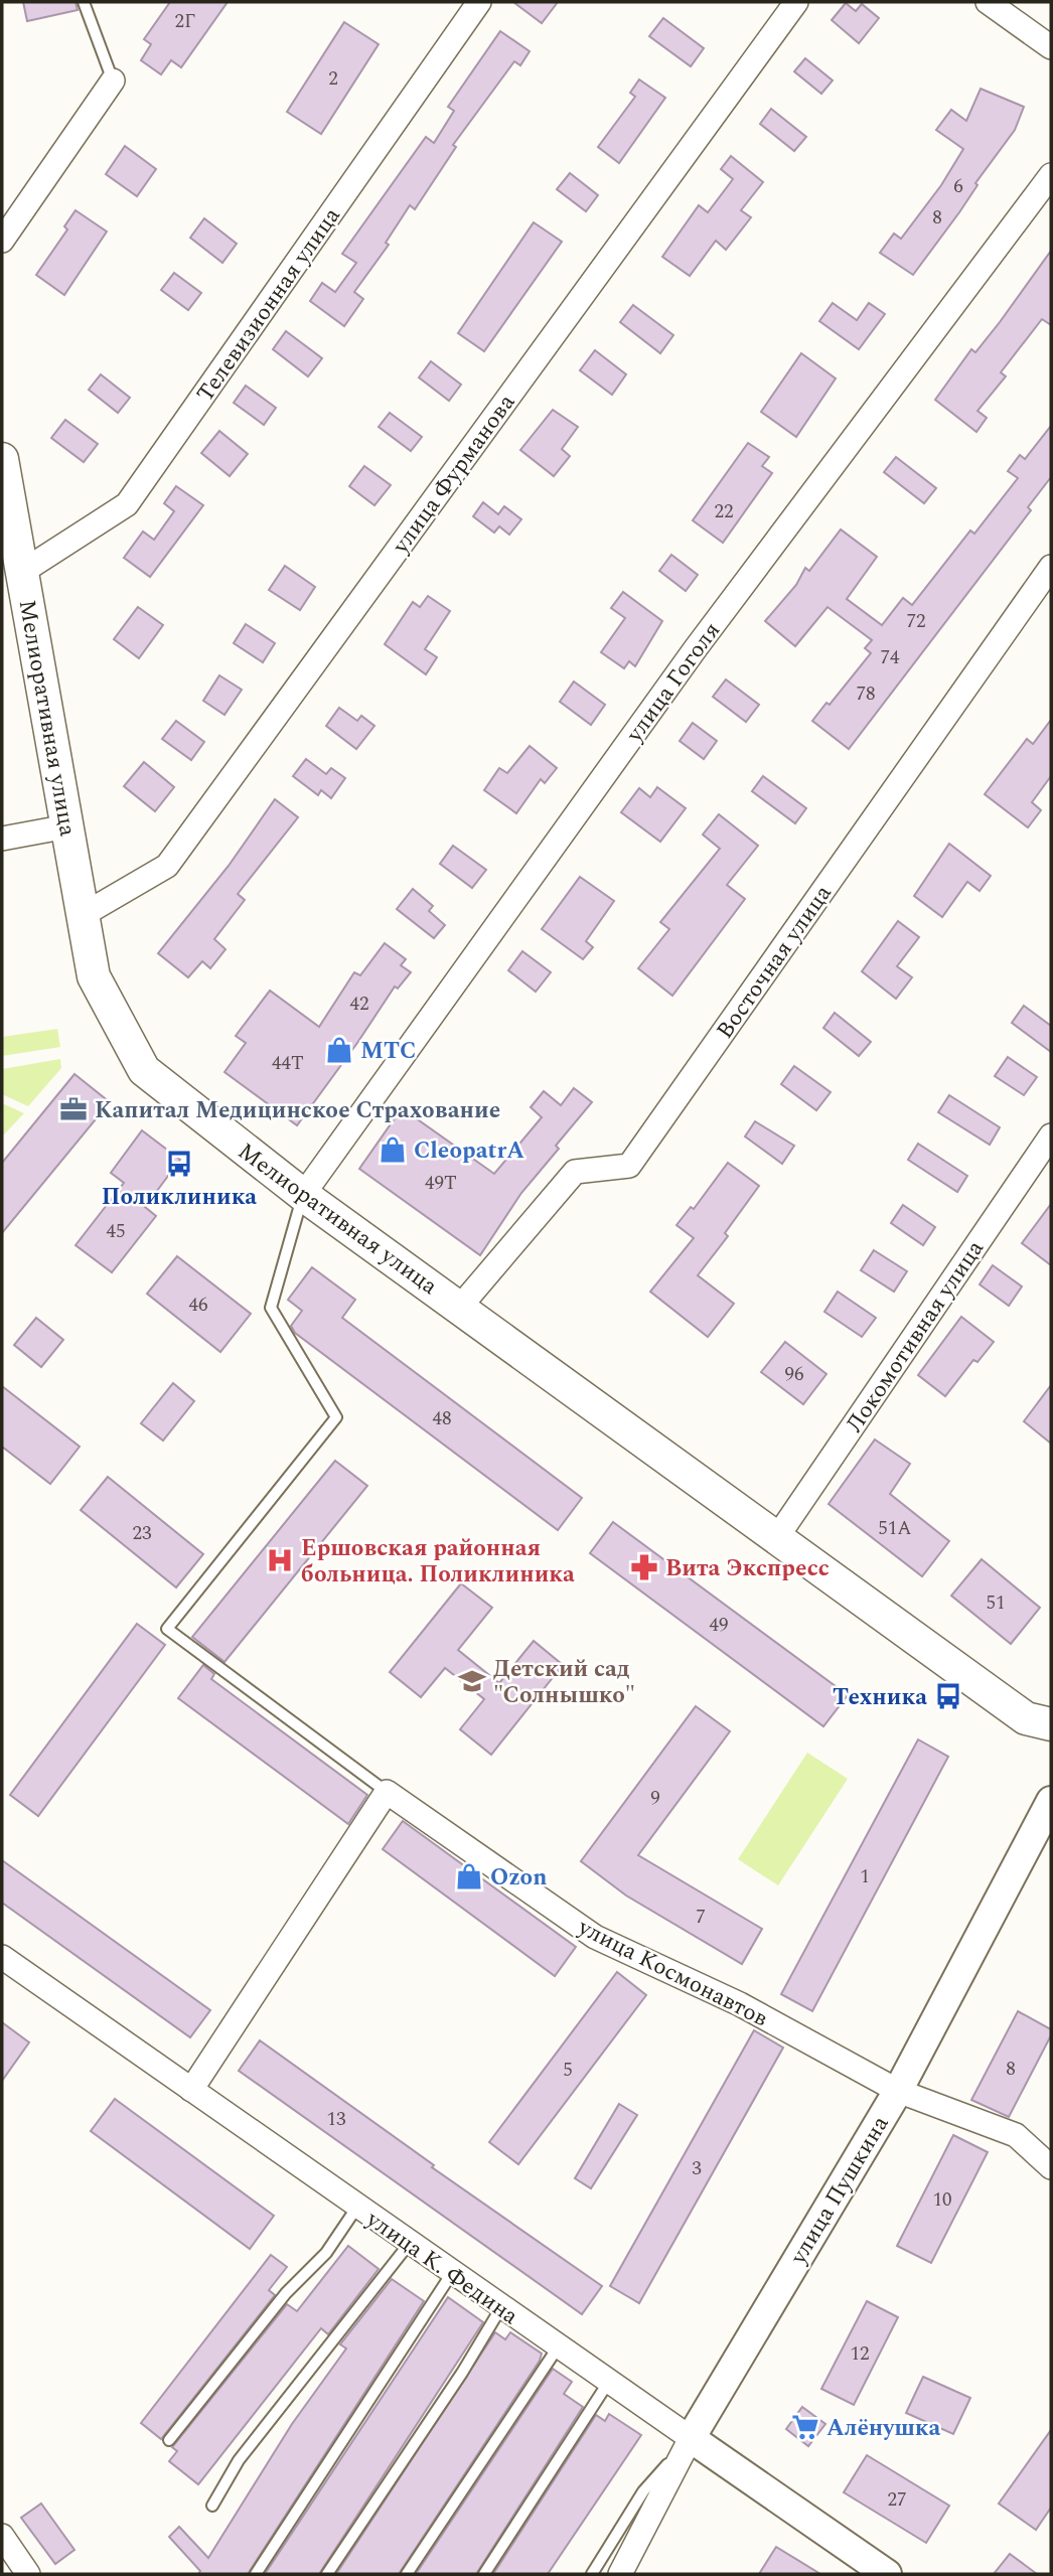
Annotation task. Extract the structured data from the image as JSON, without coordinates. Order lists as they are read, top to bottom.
{
  "streets": {
    "main road": ["Мелиоративная улица"],
    "street": [
      "Телевизионная улица",
      "улица Фурманова",
      "улица Гоголя",
      "Восточная улица",
      "Локомотивная улица",
      "улица Космонавтов",
      "улица Пушкина",
      "улица К. Федина"
    ]
  },
  "crossings": [
    ["Телевизионная улица", "Мелиоративная улица"],
    ["улица Фурманова", "Мелиоративная улица"],
    ["улица Гоголя", "Мелиоративная улица"],
    ["Мелиоративная улица", "Восточная улица"],
    ["Мелиоративная улица", "Локомотивная улица"],
    ["улица Космонавтов", "улица Пушкина"],
    ["улица Пушкина", "улица К. Федина"]
  ],
  "places": {
    "shop": ["МТС", "CleopatrA", "Ozon"],
    "office": ["Капитал Медицинское Страхование"],
    "bus stop": ["Поликлиника", "Техника"],
    "hospital": ["Ершовская районная больница. Поликлиника"],
    "pharmacy": ["Вита Экспресс"],
    "school or university": ["Детский сад \"Солнышко\""],
    "supermarket": ["Алёнушка"]
  },
  "house_numbers": [
    "2Г",
    "2",
    "6",
    "8",
    "22",
    "72",
    "74",
    "78",
    "42",
    "44Т",
    "49Т",
    "45",
    "46",
    "96",
    "48",
    "51А",
    "23",
    "51",
    "49",
    "9",
    "1",
    "7",
    "8",
    "5",
    "13",
    "3",
    "10",
    "12",
    "27"
  ]
}
